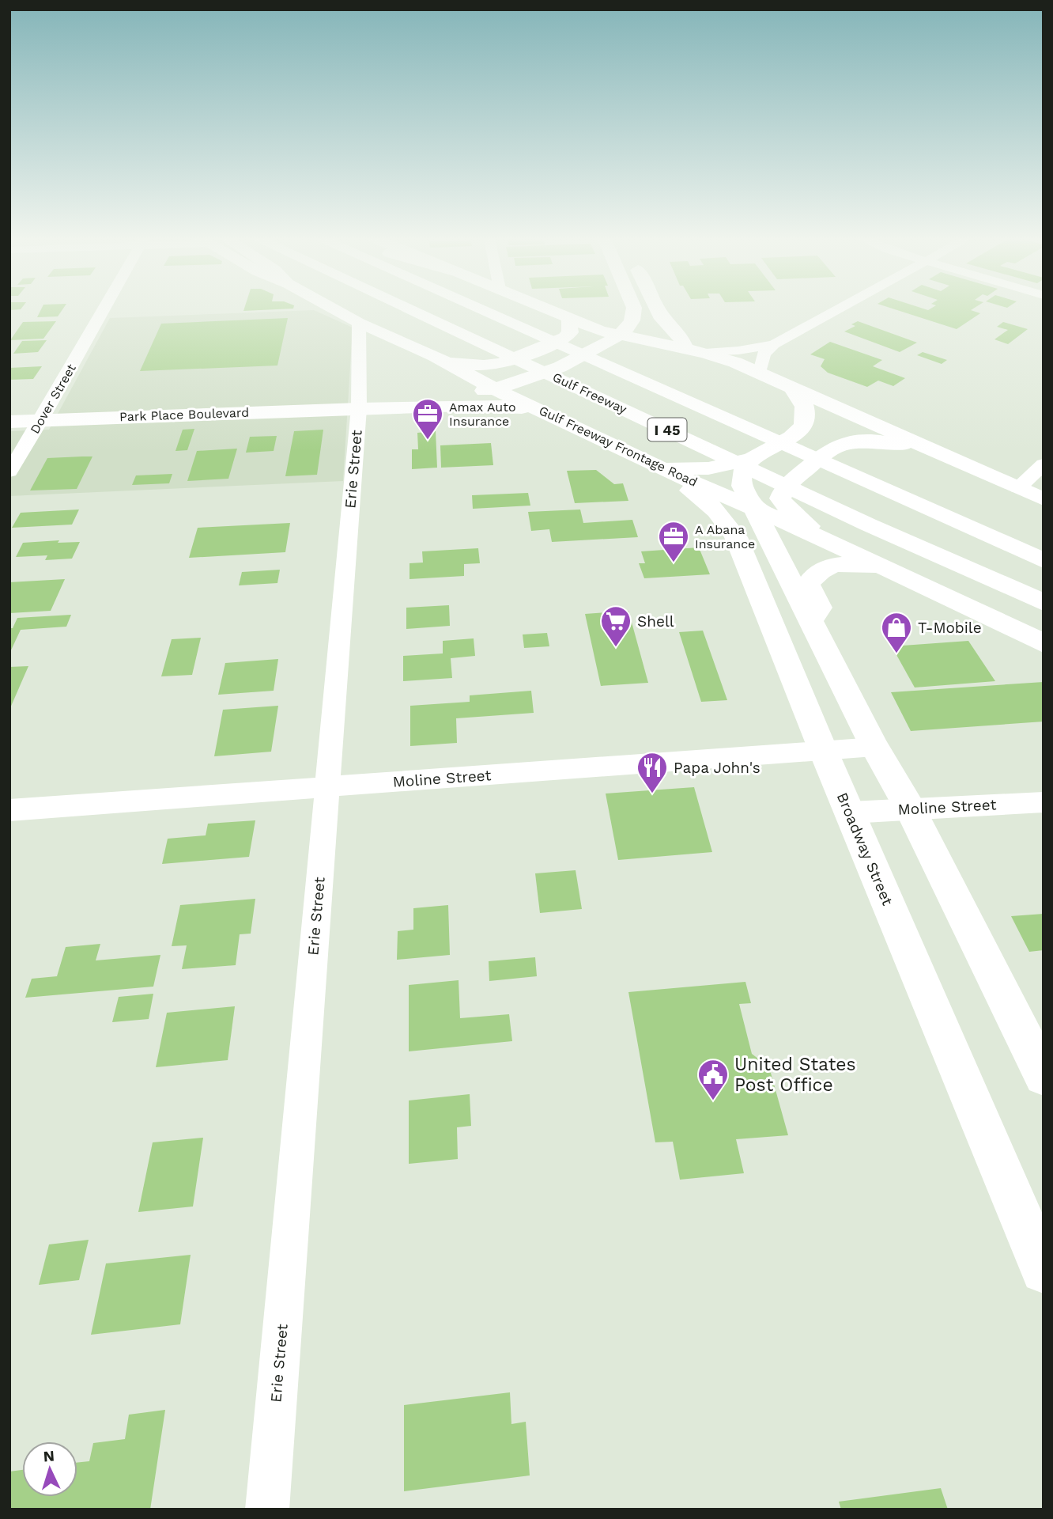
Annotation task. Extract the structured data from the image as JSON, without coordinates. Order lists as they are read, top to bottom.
{
  "streets": {
    "main road": [
      "Gulf Freeway",
      "Park Place Boulevard",
      "I 45",
      "Gulf Freeway Frontage Road",
      "Broadway Street"
    ],
    "street": ["Dover Street", "Erie Street", "Moline Street"]
  },
  "crossings": [
    ["Dover Street", "Park Place Boulevard"],
    ["Park Place Boulevard", "Gulf Freeway Frontage Road"],
    ["Park Place Boulevard", "Erie Street"],
    ["Gulf Freeway Frontage Road", "Erie Street"],
    ["Gulf Freeway Frontage Road", "Broadway Street"],
    ["Erie Street", "Moline Street"],
    ["Moline Street", "Broadway Street"]
  ],
  "places": {
    "office": ["Amax Auto Insurance", "A Abana Insurance"],
    "supermarket": ["Shell"],
    "shop": ["T-Mobile"],
    "restaurant": ["Papa John's"],
    "public building": ["United States Post Office"]
  },
  "north": "top"
}
